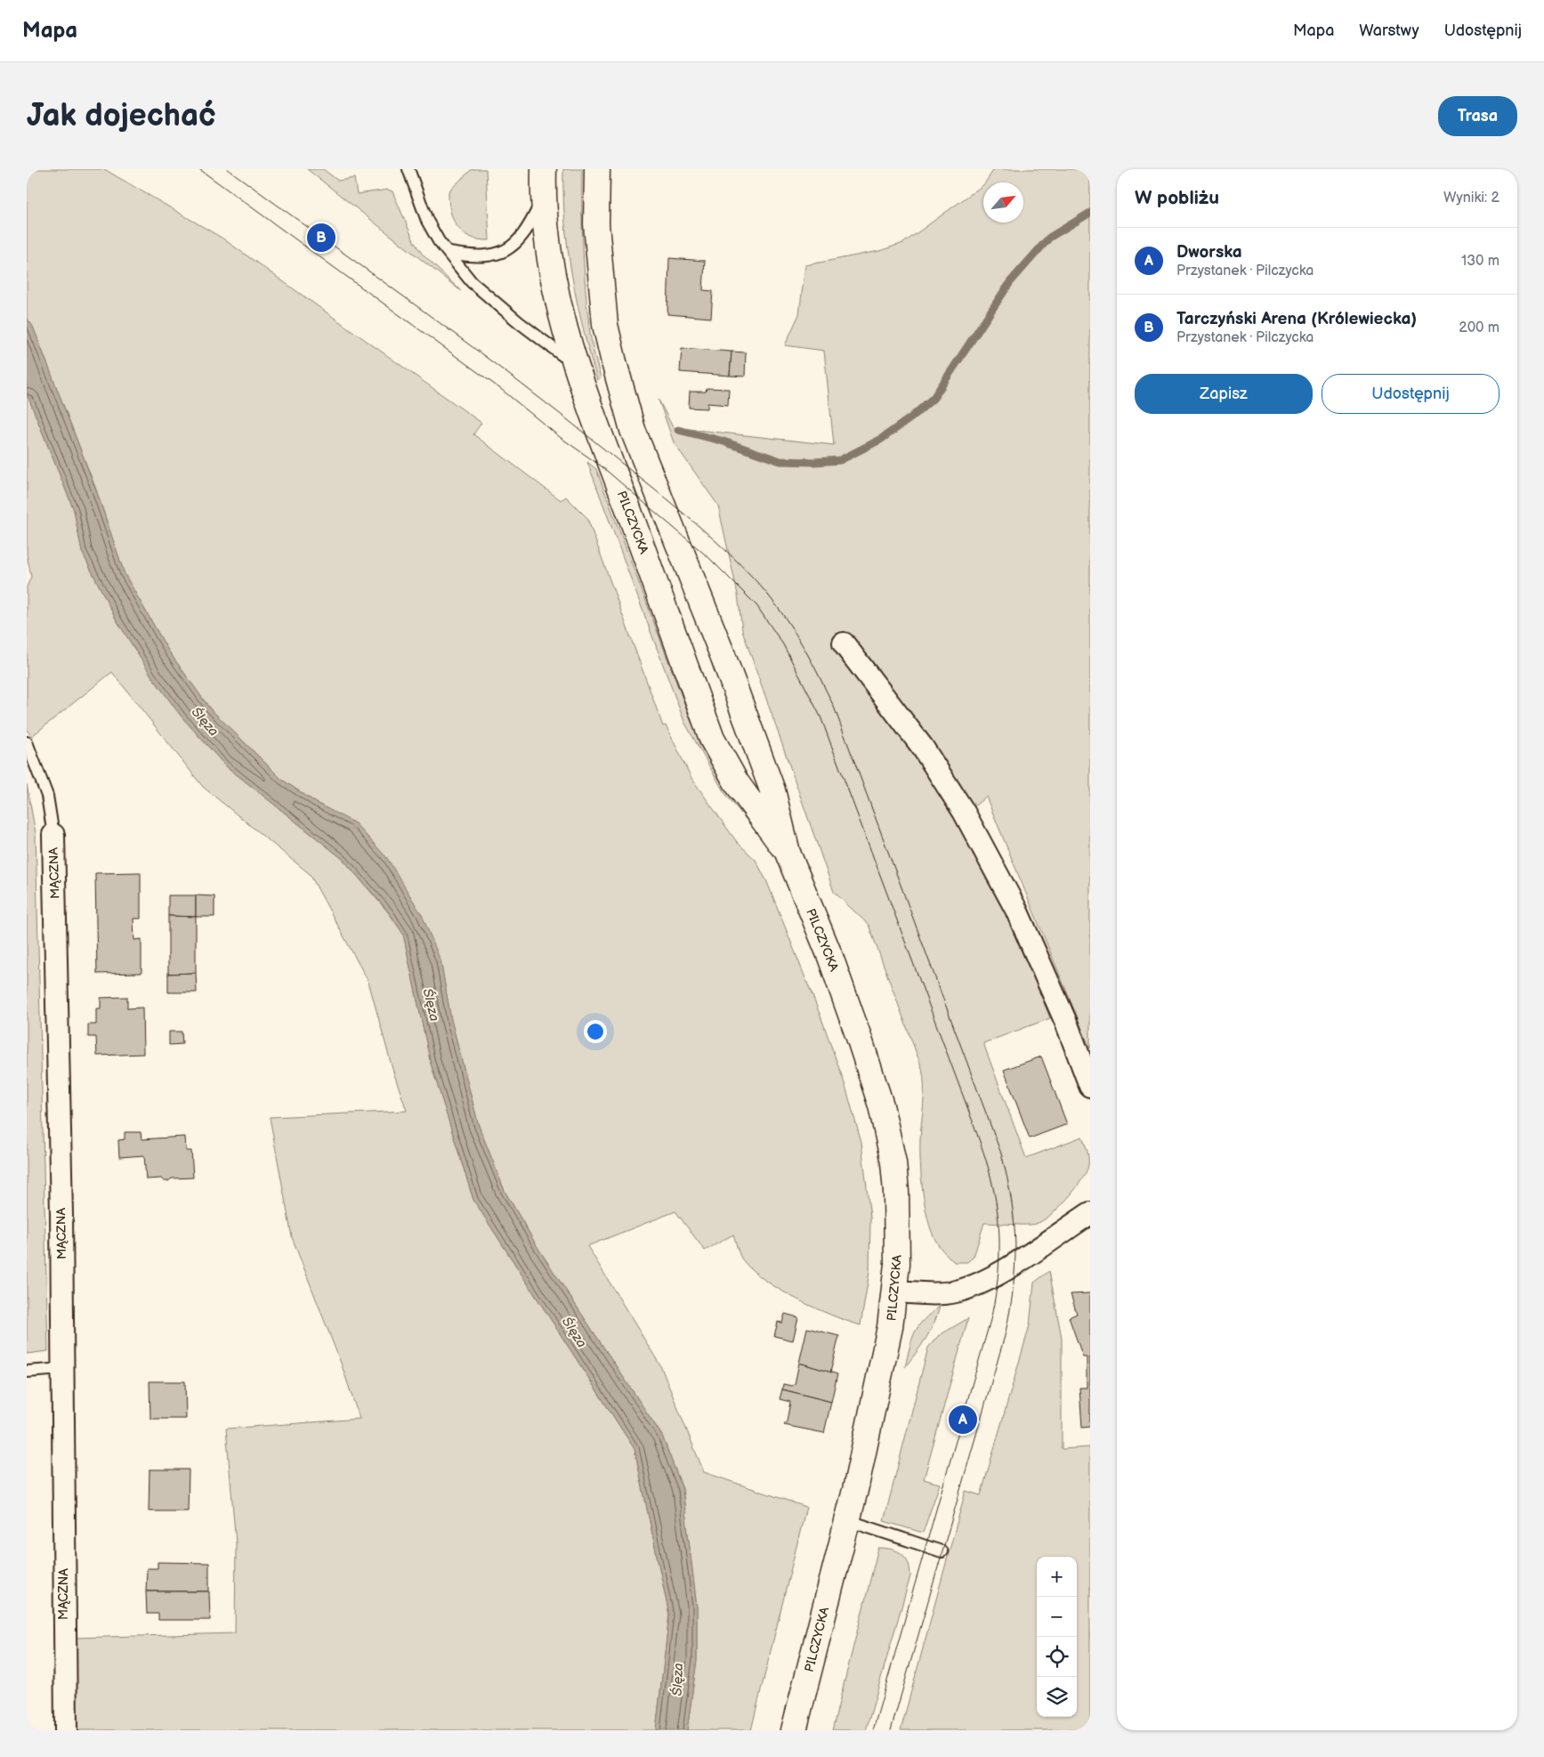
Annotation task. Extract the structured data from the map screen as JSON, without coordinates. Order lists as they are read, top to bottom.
{
  "streets": {
    "street": ["PILCZYCKA", "MĄCZNA"]
  },
  "water": ["Ślęza"],
  "north": "top right",
  "page": {
    "header": "Mapa",
    "nav": ["Mapa", "Warstwy", "Udostępnij"],
    "buttons": [
      "Trasa",
      ["Zapisz", "Udostępnij"]
    ],
    "title": "Jak dojechać",
    "heading": ["W pobliżu", "Wyniki: 2"],
    "pins": ["B", "A"],
    "list": [
      {
        "mark": "A",
        "name": "Dworska",
        "note": "Przystanek · Pilczycka",
        "value": "130 m"
      },
      {
        "mark": "B",
        "name": "Tarczyński Arena (Królewiecka)",
        "note": "Przystanek · Pilczycka",
        "value": "200 m"
      }
    ],
    "map_buttons": ["+", "−"]
  }
}
